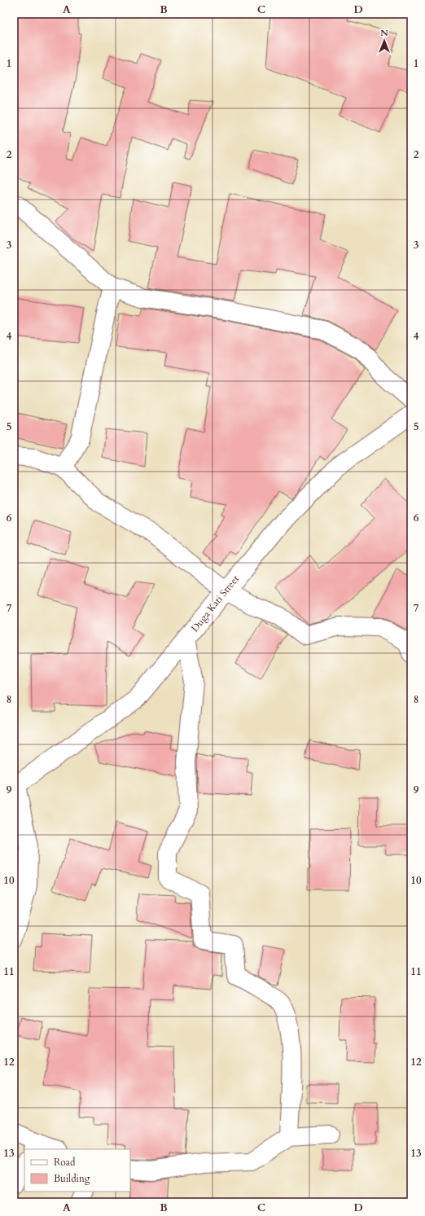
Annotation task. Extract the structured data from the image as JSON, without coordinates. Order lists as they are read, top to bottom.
{
  "streets": {
    "street": ["Duga Kati Street"]
  },
  "legend": ["Road", "Building"],
  "north": "top",
  "grid": {
    "columns": [
      "A",
      "B",
      "C",
      "D"
    ],
    "rows": [
      "1",
      "2",
      "3",
      "4",
      "5",
      "6",
      "7",
      "8",
      "9",
      "10",
      "11",
      "12",
      "13"
    ]
  }
}
